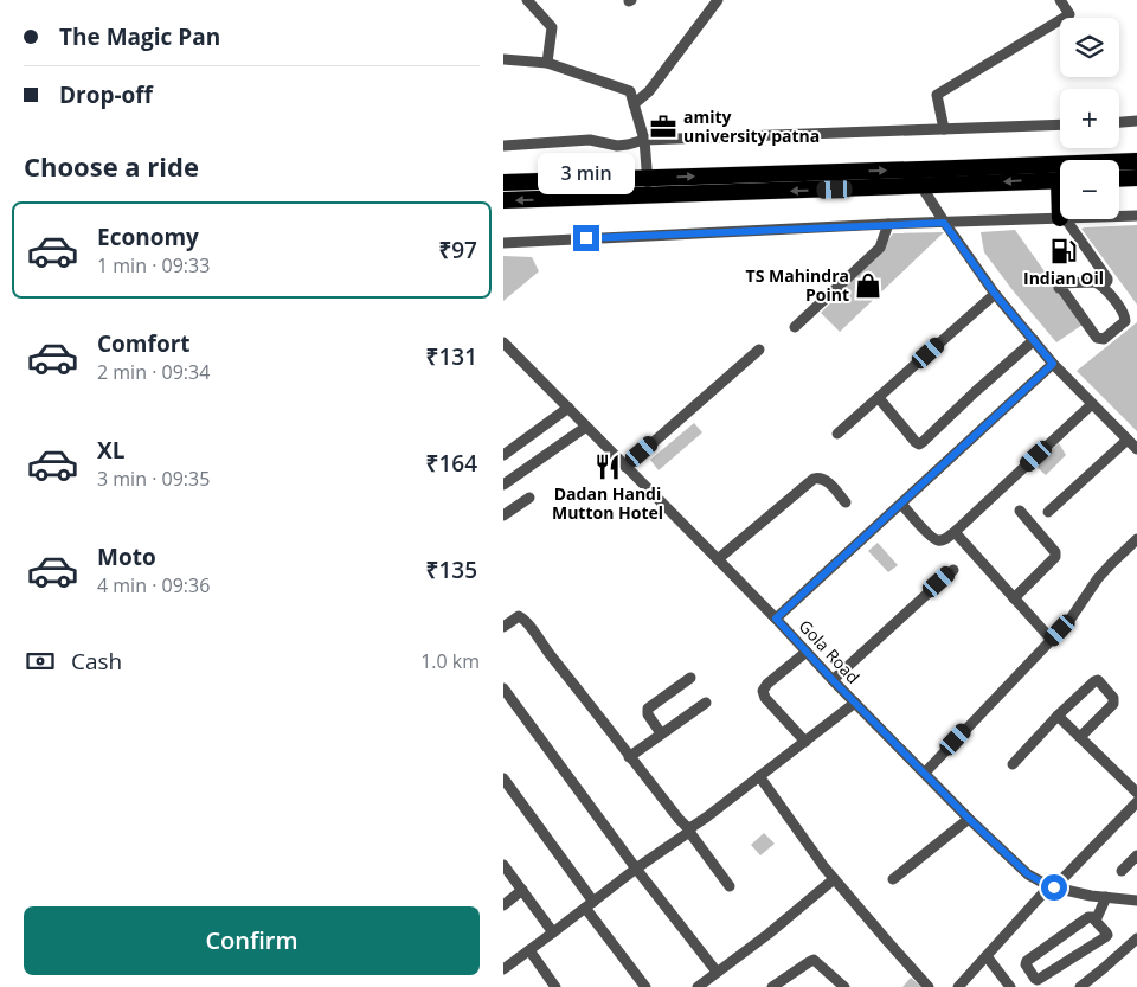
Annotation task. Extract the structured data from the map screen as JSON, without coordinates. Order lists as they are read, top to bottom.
{
  "streets": {
    "street": ["Gola Road"]
  },
  "places": {
    "office": ["amity university patna"],
    "fuel station": ["Indian Oil"],
    "shop": ["TS Mahindra Point"],
    "restaurant": ["Dadan Handi Mutton Hotel"]
  },
  "page": {
    "banner": ["The Magic Pan", "Drop-off"],
    "map_buttons": ["+", "−"],
    "heading": "Choose a ride",
    "bubble": "3 min",
    "list": [
      {
        "name": "Economy",
        "note": "1 min · 09:33",
        "value": "₹97"
      },
      {
        "name": "Comfort",
        "note": "2 min · 09:34",
        "value": "₹131"
      },
      {
        "name": "XL",
        "note": "3 min · 09:35",
        "value": "₹164"
      },
      {
        "name": "Moto",
        "note": "4 min · 09:36",
        "value": "₹135"
      }
    ],
    "pay": ["Cash", "1.0 km"],
    "buttons": "Confirm"
  }
}
